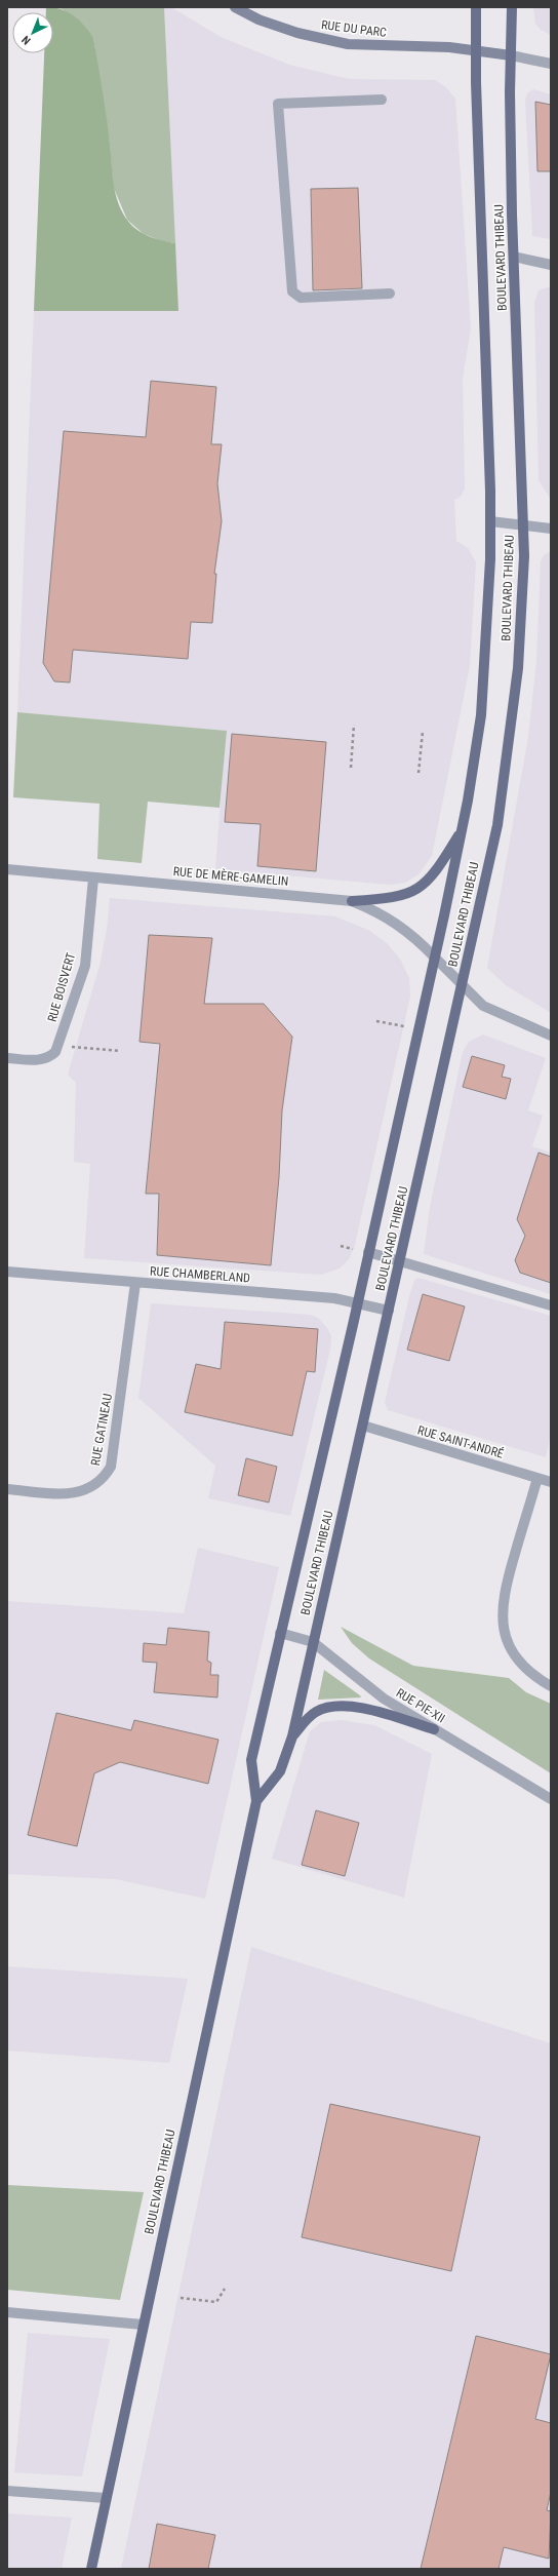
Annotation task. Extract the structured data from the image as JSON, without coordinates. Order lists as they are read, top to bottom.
{
  "streets": {
    "main road": ["RUE DU PARC", "BOULEVARD THIBEAU"],
    "street": [
      "RUE DE MÈRE-GAMELIN",
      "RUE BOISVERT",
      "RUE CHAMBERLAND",
      "RUE GATINEAU",
      "RUE SAINT-ANDRÉ",
      "RUE PIE-XII"
    ]
  },
  "crossings": [
    ["RUE DU PARC", "BOULEVARD THIBEAU"],
    ["BOULEVARD THIBEAU", "RUE DE MÈRE-GAMELIN"],
    ["BOULEVARD THIBEAU", "RUE CHAMBERLAND"],
    ["BOULEVARD THIBEAU", "RUE SAINT-ANDRÉ"],
    ["BOULEVARD THIBEAU", "RUE PIE-XII"],
    ["RUE DE MÈRE-GAMELIN", "RUE BOISVERT"],
    ["RUE CHAMBERLAND", "RUE GATINEAU"]
  ],
  "north": "bottom left"
}
